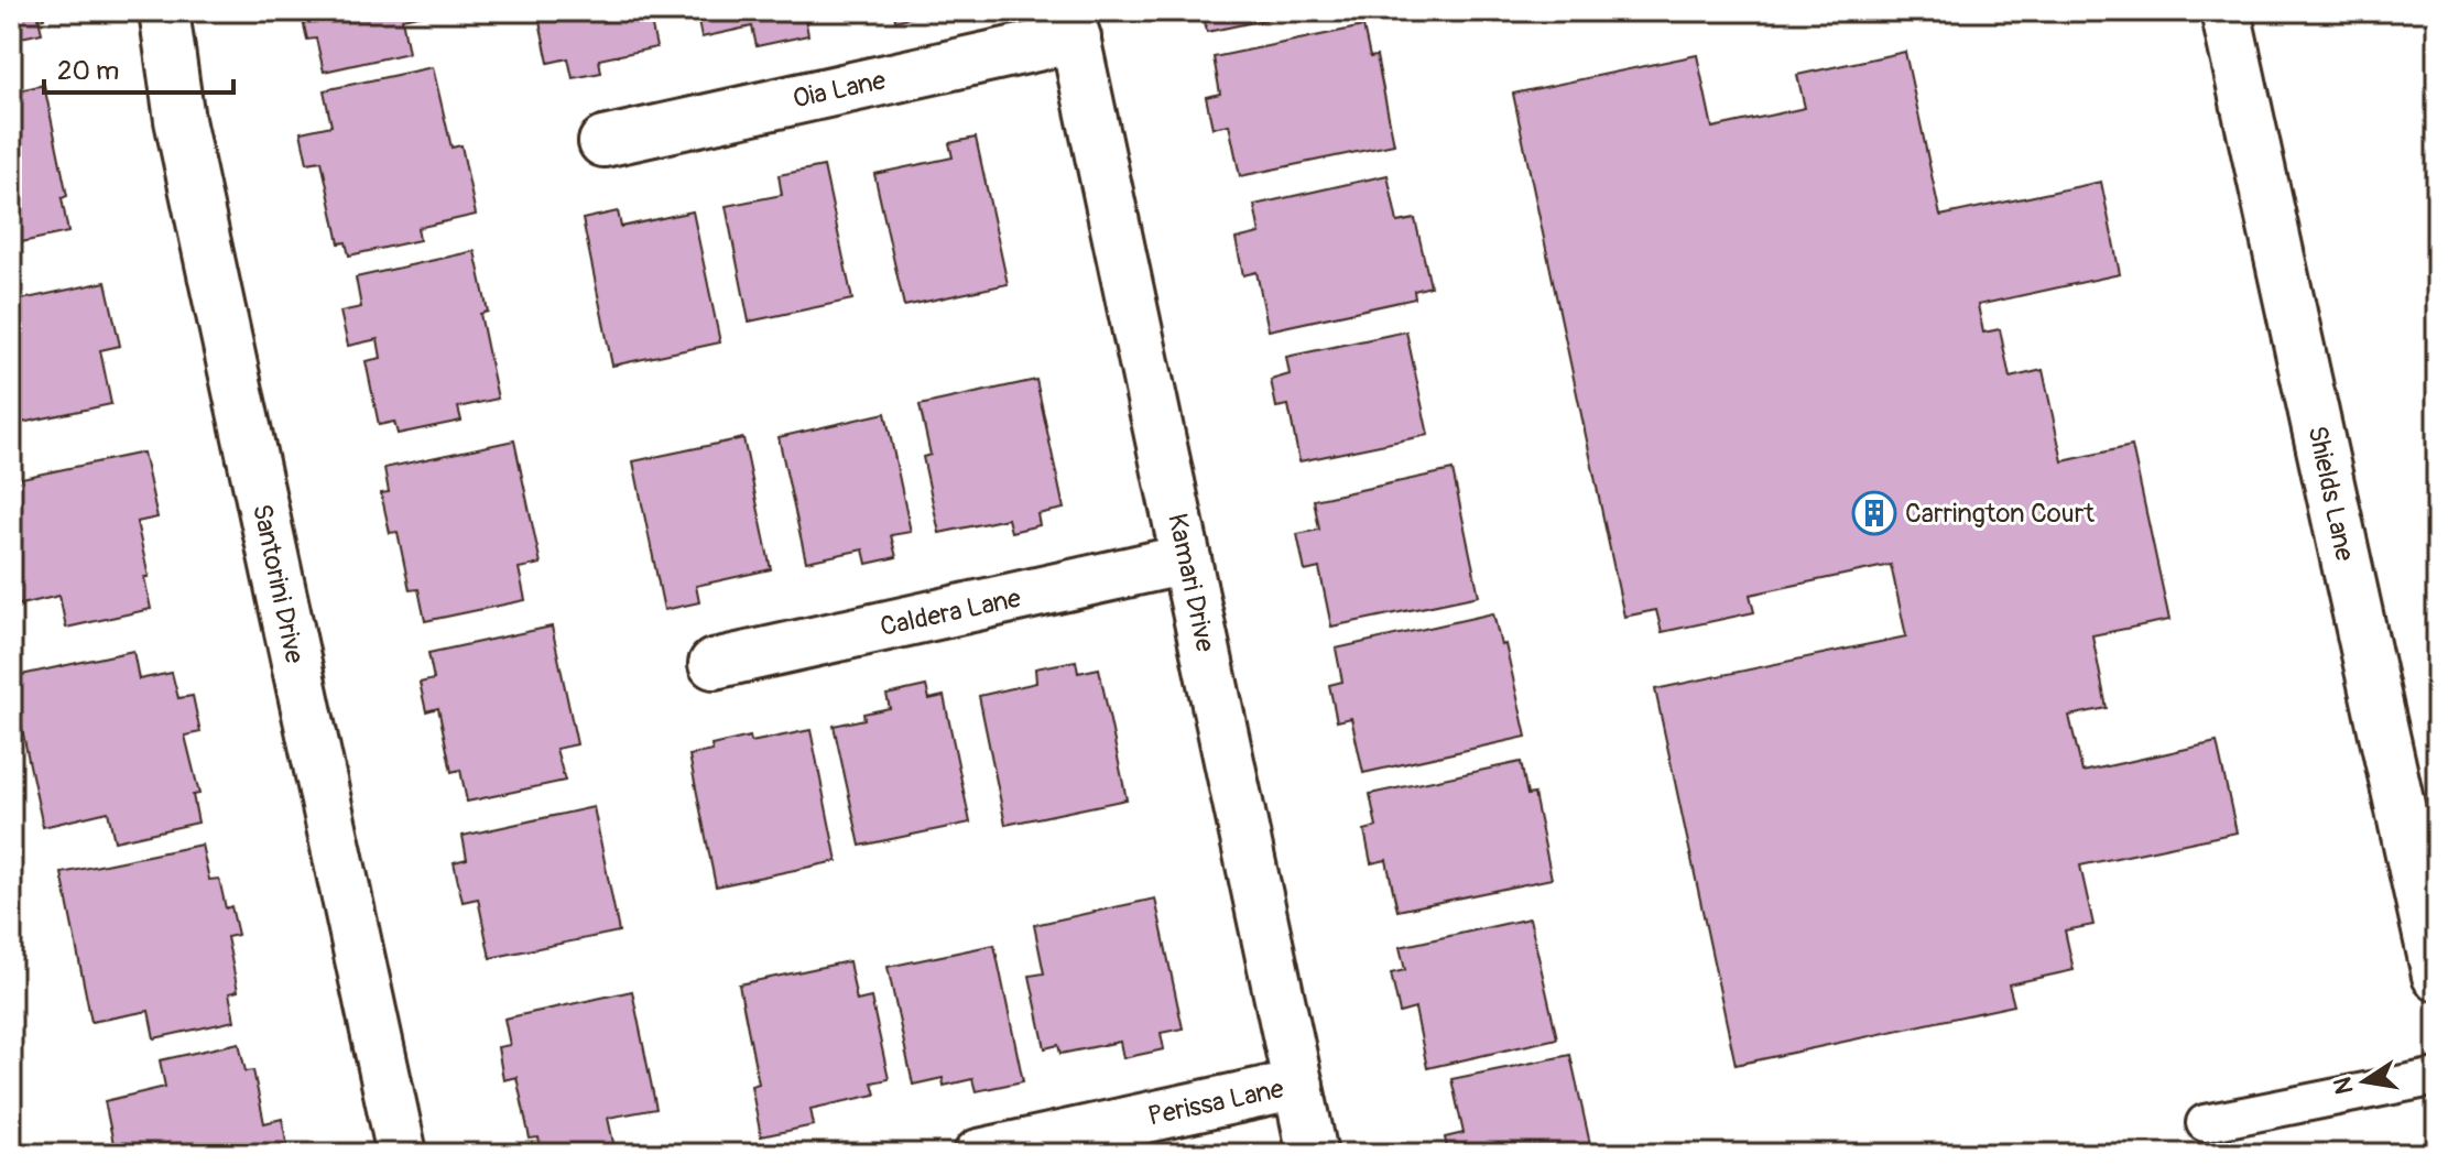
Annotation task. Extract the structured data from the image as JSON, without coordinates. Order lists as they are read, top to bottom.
{
  "streets": {
    "street": [
      "Oia Lane",
      "Shields Lane",
      "Kamari Drive",
      "Santorini Drive",
      "Caldera Lane",
      "Perissa Lane"
    ]
  },
  "crossings": [
    ["Oia Lane", "Kamari Drive"],
    ["Kamari Drive", "Caldera Lane"],
    ["Kamari Drive", "Perissa Lane"]
  ],
  "places": {
    "building": ["Carrington Court"]
  },
  "scale_bar": "20 m",
  "north": "left"
}
